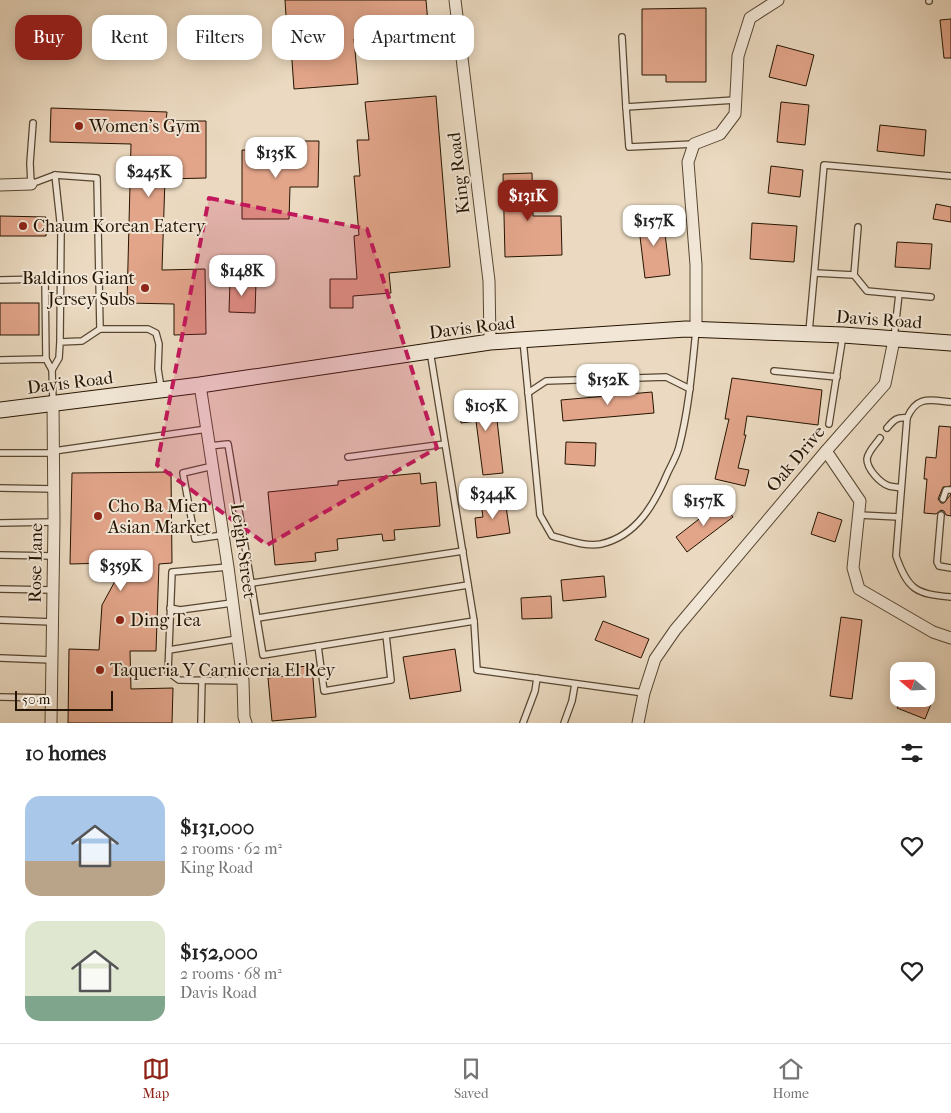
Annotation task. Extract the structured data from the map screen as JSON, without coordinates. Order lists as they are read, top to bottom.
{
  "streets": {
    "main road": ["Davis Road"],
    "street": [
      "King Road",
      "Oak Drive",
      "Leigh Street",
      "Rose Lane"
    ]
  },
  "crossings": [
    ["King Road", "Davis Road"],
    ["Davis Road", "Oak Drive"],
    ["Davis Road", "Leigh Street"],
    ["Davis Road", "Rose Lane"]
  ],
  "places": [
    "Women's Gym",
    "Chaum Korean Eatery",
    "Baldinos Giant Jersey Subs",
    "Cho Ba Mien Asian Market",
    "Ding Tea",
    "Taqueria Y Carniceria El Rey"
  ],
  "scale_bar": "50 m",
  "north": "left",
  "page": {
    "chip": [
      "Buy",
      "Rent",
      "Filters",
      "New",
      "Apartment"
    ],
    "price": [
      "$135K",
      "$245K",
      "$131K",
      "$157K",
      "$148K",
      "$152K",
      "$105K",
      "$344K",
      "$157K",
      "$359K"
    ],
    "scale": "50 m",
    "heading": "10 homes",
    "list": [
      {
        "name": "$131,000",
        "note": "2 rooms · 62 m² · King Road"
      },
      {
        "name": "$152,000",
        "note": "2 rooms · 68 m² · Davis Road"
      }
    ],
    "tabs": ["Map", "Saved", "Home"]
  }
}
